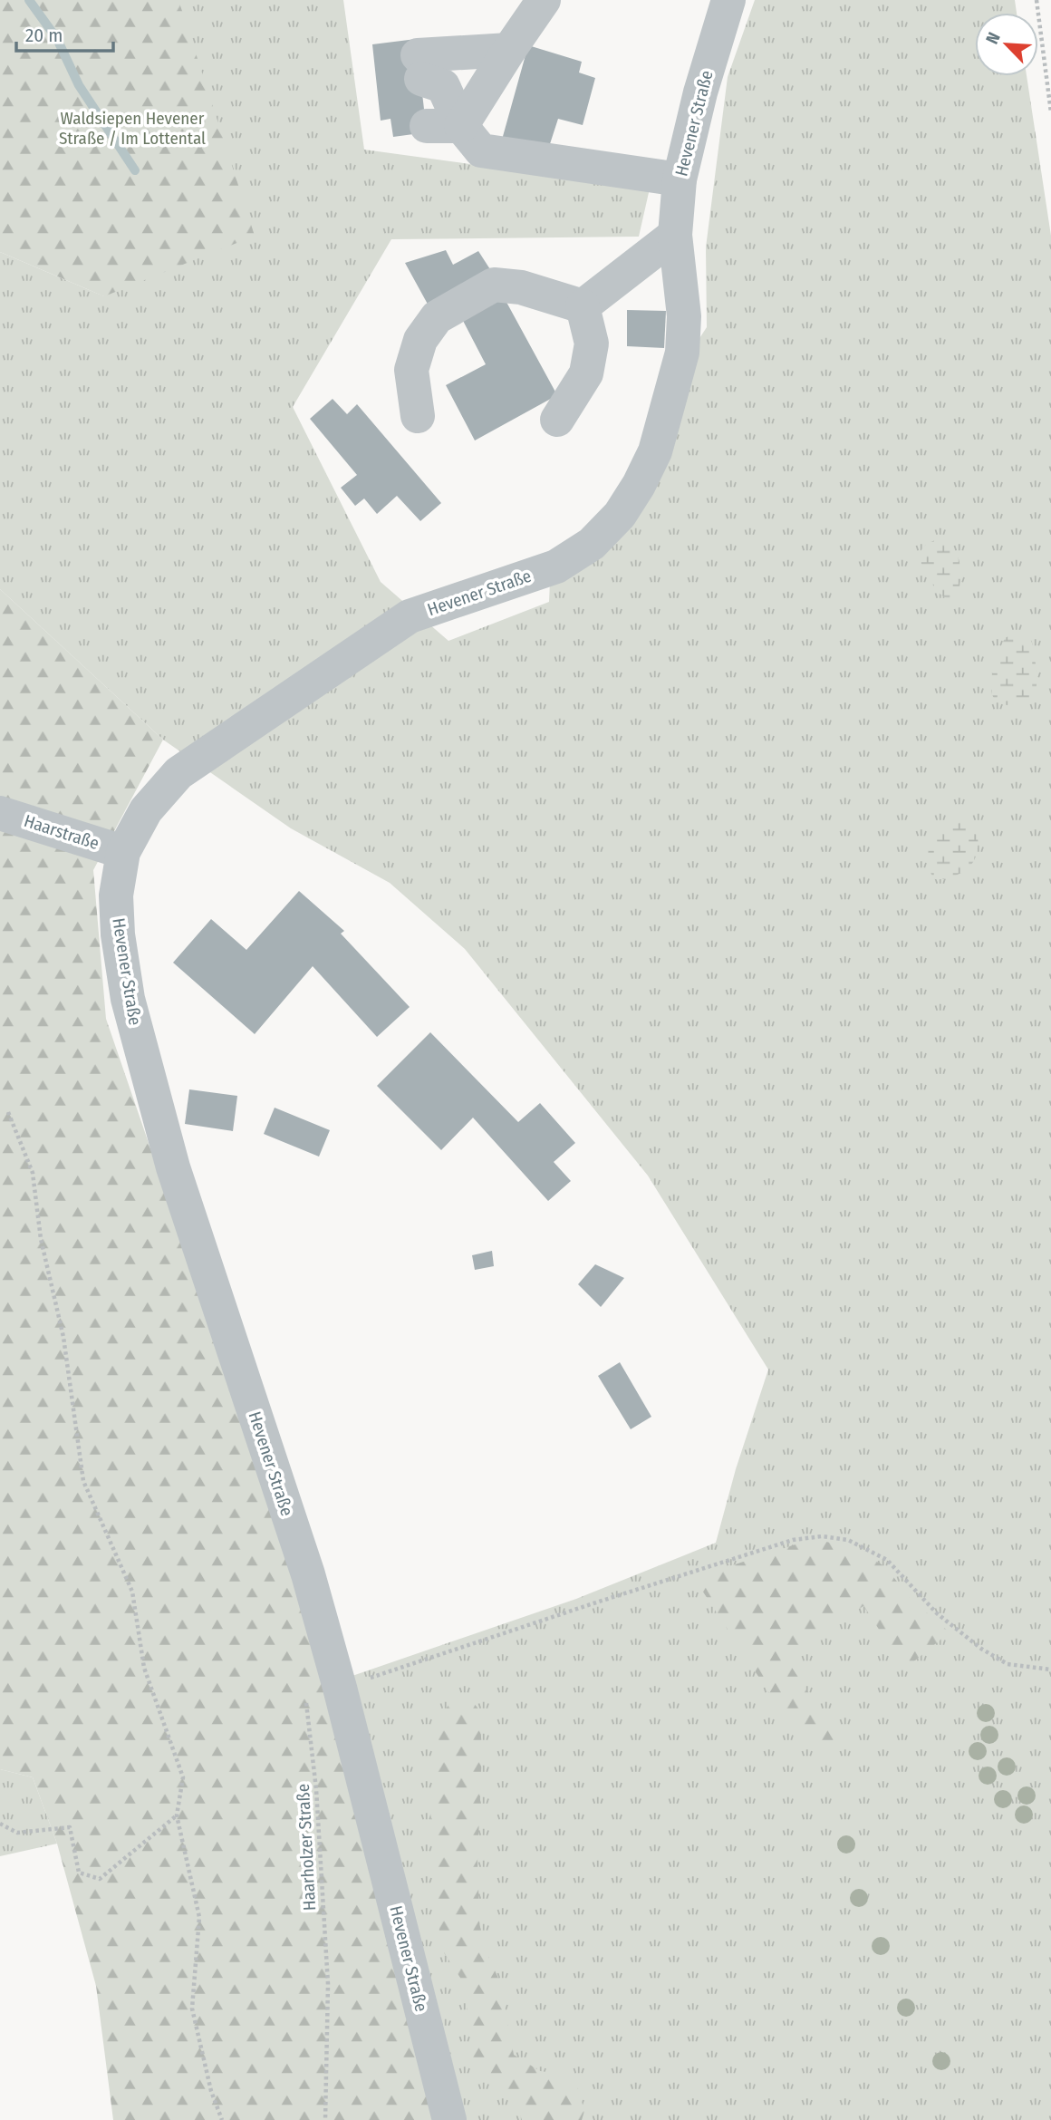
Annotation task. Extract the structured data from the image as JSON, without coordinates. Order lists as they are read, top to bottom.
{
  "streets": {
    "street": ["Hevener Straße", "Haarstraße"],
    "path": ["Haarholzer Straße"]
  },
  "crossings": [
    ["Hevener Straße", "Haarstraße"]
  ],
  "parks": ["Waldsiepen Hevener Straße / Im Lottental"],
  "scale_bar": "20 m",
  "north": "top left"
}
